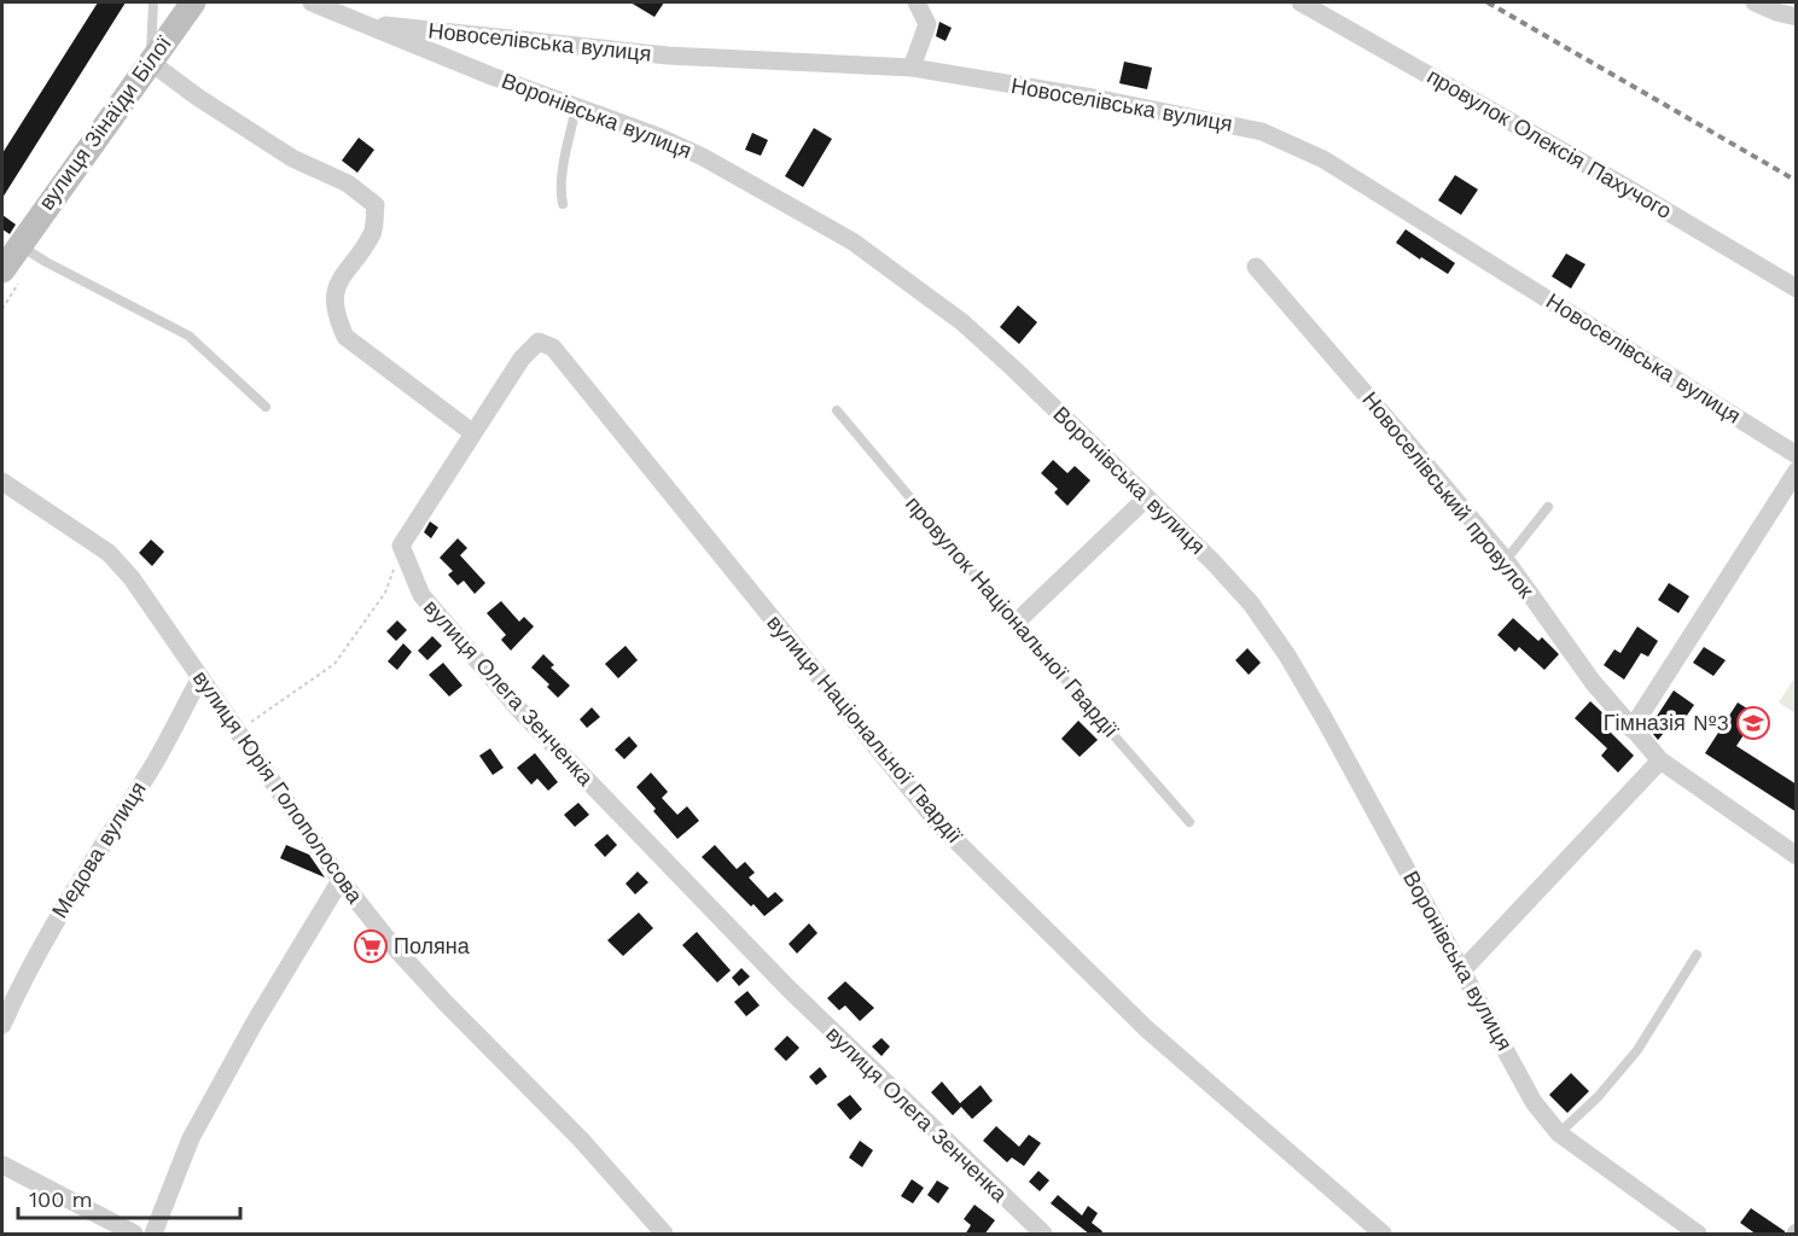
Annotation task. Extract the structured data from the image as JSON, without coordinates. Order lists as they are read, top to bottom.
{
  "streets": {
    "street": [
      "Новоселівська вулиця",
      "Воронівська вулиця",
      "вулиця Зінаїди Білої",
      "провулок Олексія Пахучого",
      "Новоселівський провулок",
      "вулиця Олега Зенченка",
      "вулиця Національної Гвардії",
      "вулиця Юрія Голополосова",
      "Медова вулиця"
    ],
    "lane": ["провулок Національної Гвардії"]
  },
  "crossings": [
    ["Новоселівська вулиця", "Воронівська вулиця"],
    ["вулиця Юрія Голополосова", "Медова вулиця"]
  ],
  "places": {
    "school or university": ["Гімназія №3"],
    "supermarket": ["Поляна"]
  },
  "scale_bar": "100 m"
}
